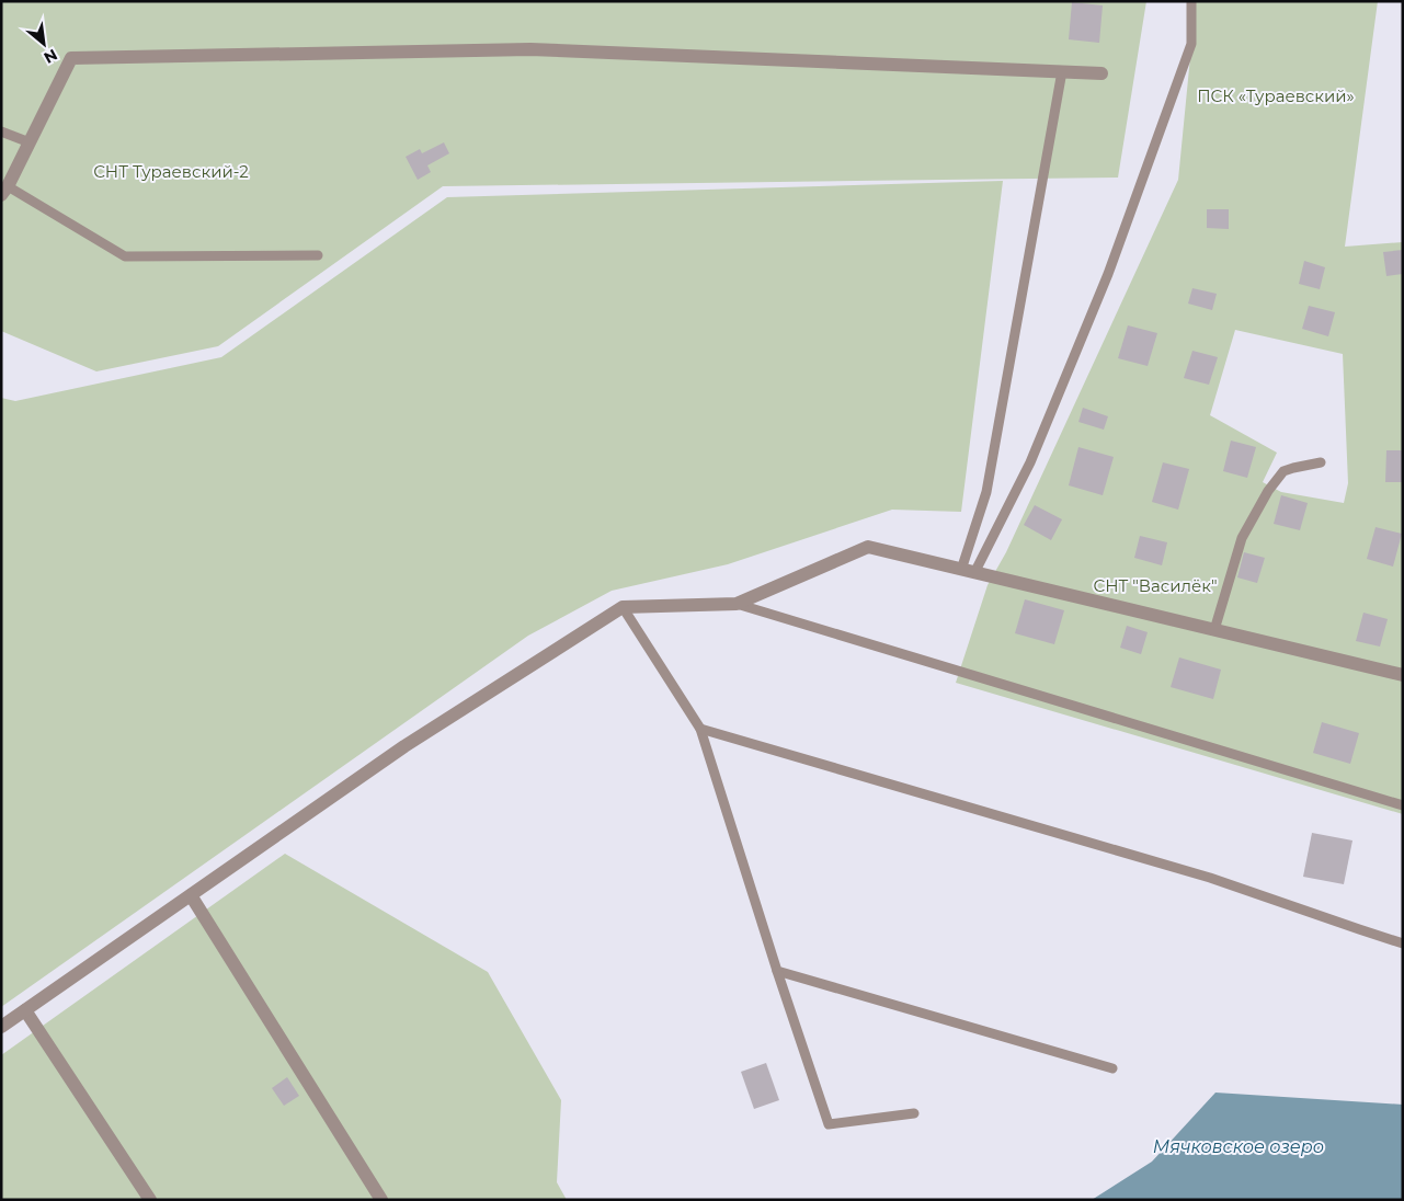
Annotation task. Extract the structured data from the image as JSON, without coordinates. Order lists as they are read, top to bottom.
{
  "water": ["Мячковское озеро"],
  "parks": ["ПСК «Тураевский»", "СНТ Тураевский-2", "СНТ \"Василёк\""],
  "north": "bottom right"
}
